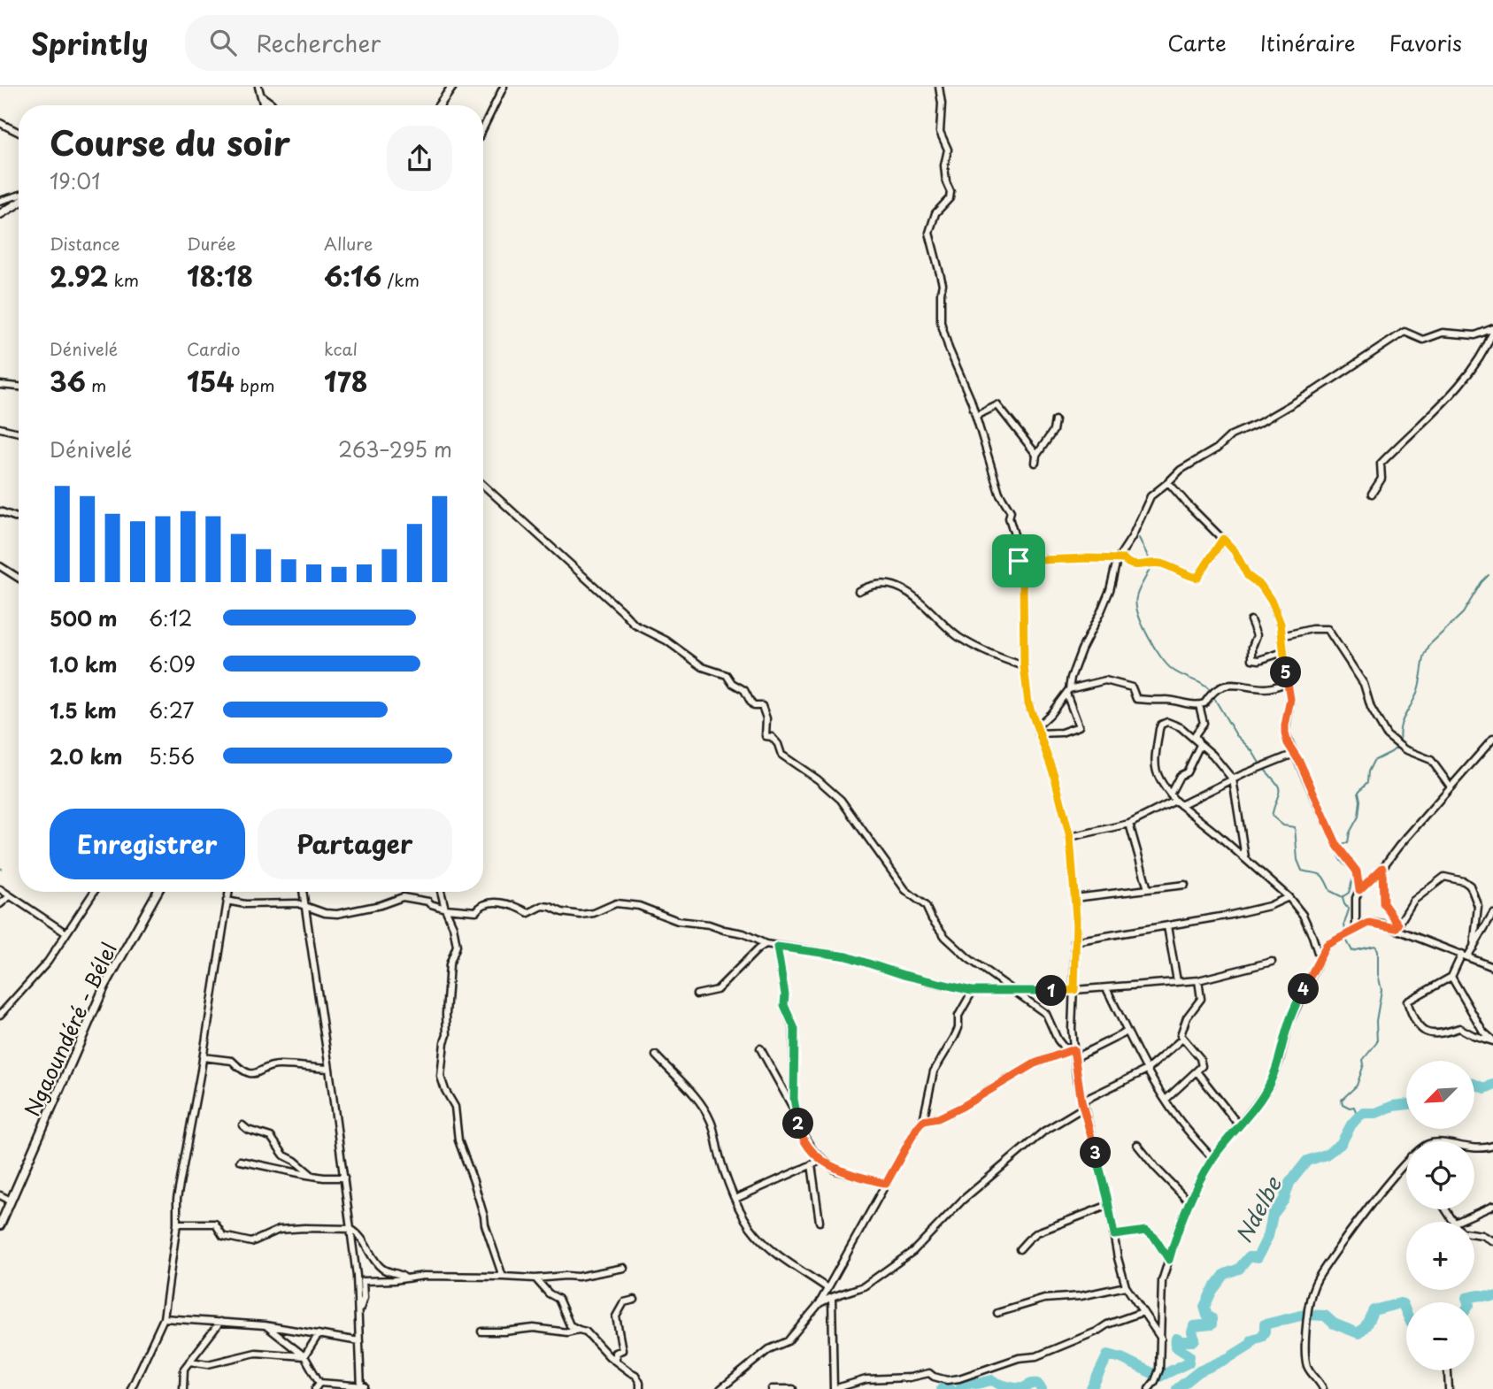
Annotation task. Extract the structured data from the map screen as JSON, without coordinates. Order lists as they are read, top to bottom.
{
  "streets": {
    "main road": ["Ngaoundéré - Bélel"]
  },
  "water": ["Ndelbe"],
  "north": "bottom left",
  "page": {
    "header": "Sprintly",
    "search": "Rechercher",
    "nav": ["Carte", "Itinéraire", "Favoris"],
    "heading": ["Course du soir", "19:01"],
    "stats": [
      ["Distance", "2.92 km"],
      ["Durée", "18:18"],
      ["Allure", "6:16 /km"],
      ["Dénivelé", "36 m"],
      ["Cardio", "154 bpm"],
      ["kcal", "178"]
    ],
    "chart": ["Dénivelé", "263–295 m"],
    "list": [
      {
        "name": "500 m",
        "note": "6:12"
      },
      {
        "name": "1.0 km",
        "note": "6:09"
      },
      {
        "name": "1.5 km",
        "note": "6:27"
      },
      {
        "name": "2.0 km",
        "note": "5:56"
      }
    ],
    "pins": [
      "5",
      "4",
      "1",
      "2",
      "3"
    ],
    "buttons": ["Enregistrer", "Partager"],
    "map_buttons": ["+", "−"]
  }
}
